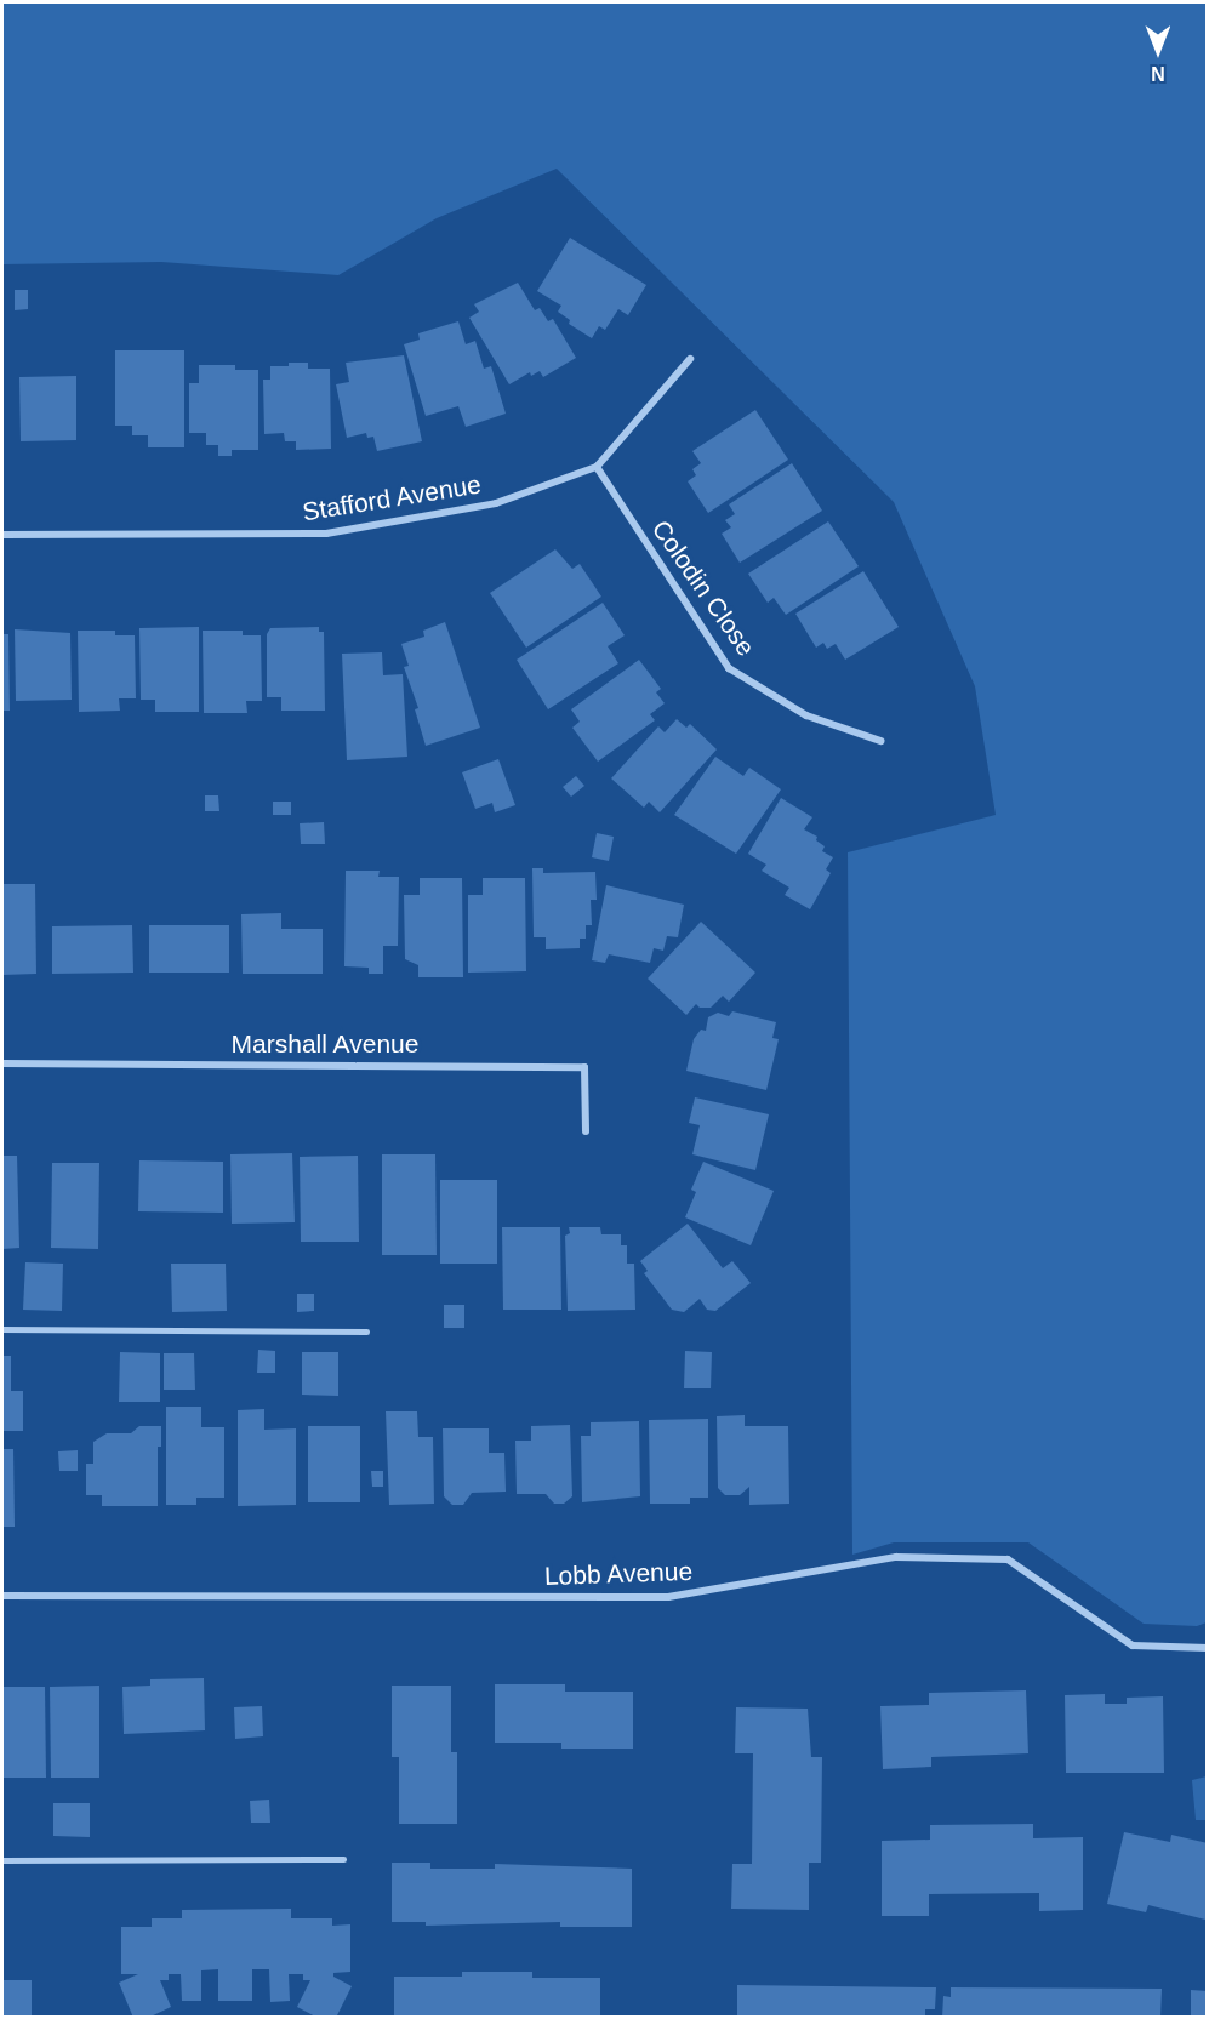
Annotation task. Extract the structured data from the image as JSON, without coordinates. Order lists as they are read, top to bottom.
{
  "streets": {
    "street": [
      "Stafford Avenue",
      "Colodin Close",
      "Marshall Avenue",
      "Lobb Avenue"
    ]
  },
  "crossings": [
    ["Stafford Avenue", "Colodin Close"]
  ],
  "north": "bottom"
}
